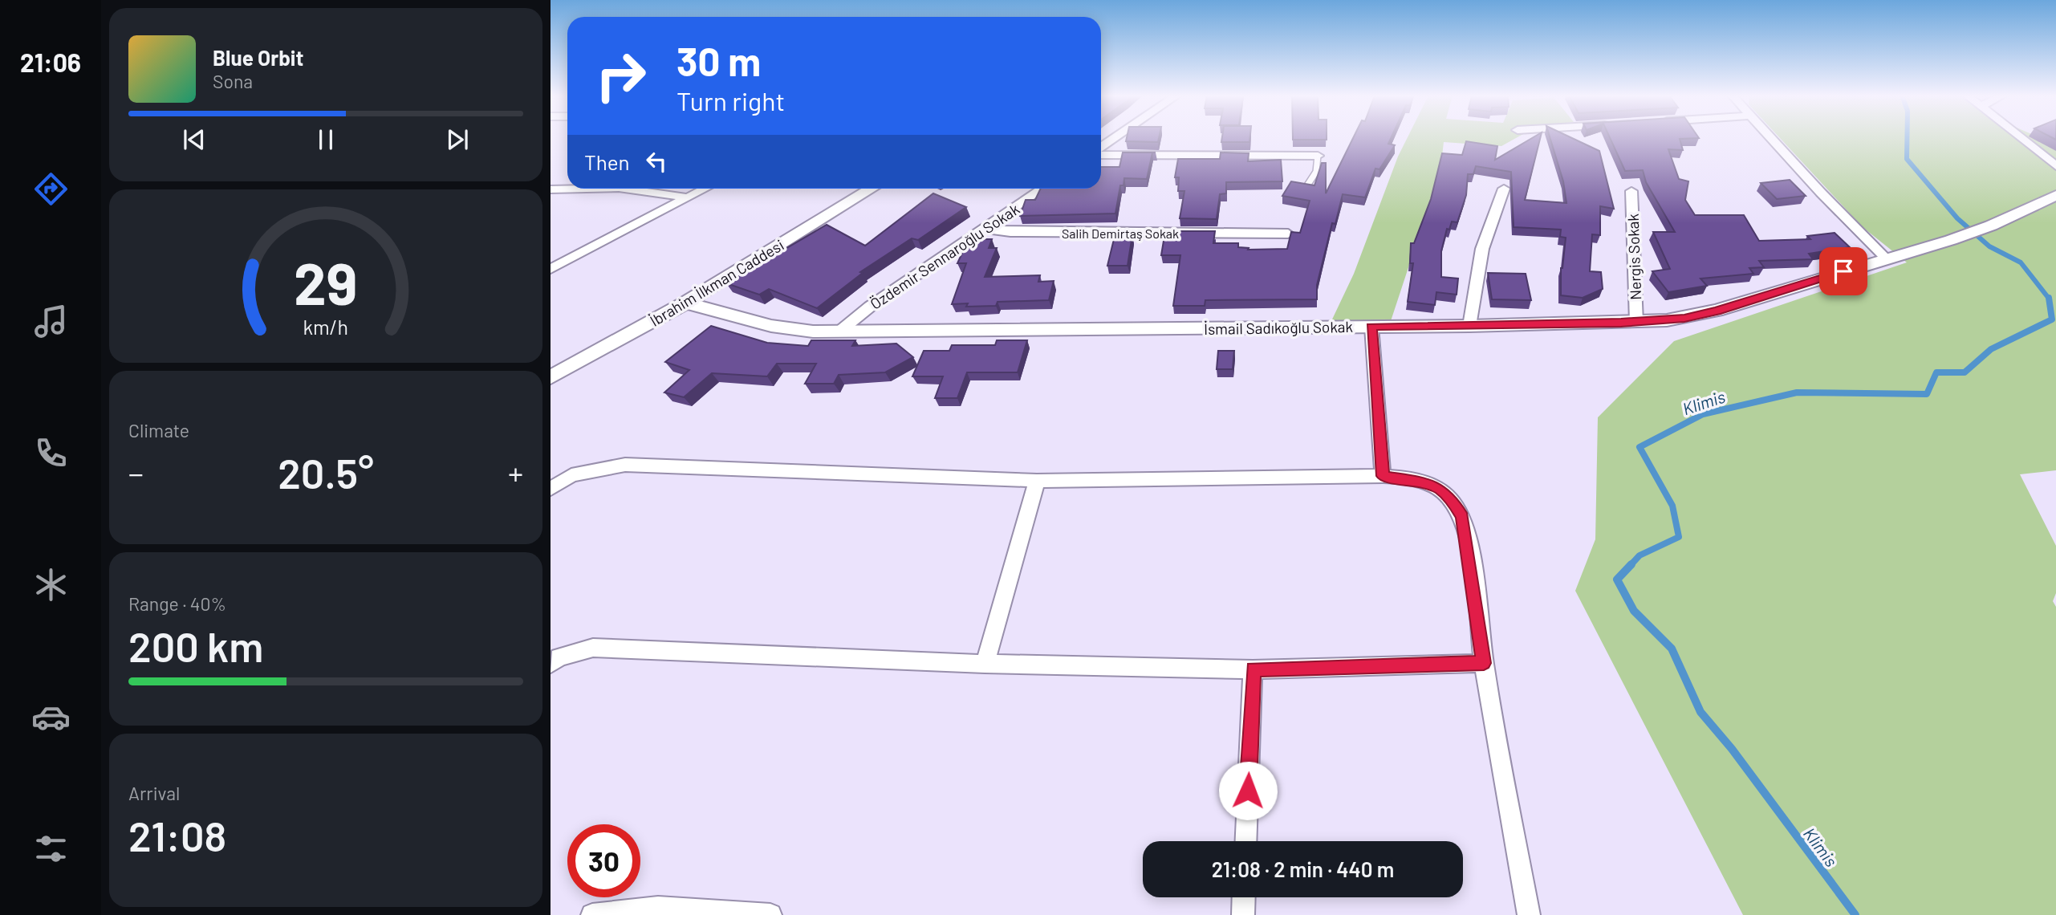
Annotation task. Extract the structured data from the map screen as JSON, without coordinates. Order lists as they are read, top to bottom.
{
  "streets": {
    "street": [
      "Salih Demirtaş Sokak",
      "Özdemir Sennaroğlu Sokak",
      "Nergis Sokak",
      "İbrahim İlkman Caddesi",
      "İsmail Sadıkoğlu Sokak"
    ]
  },
  "crossings": [
    ["Salih Demirtaş Sokak", "Özdemir Sennaroğlu Sokak"],
    ["Özdemir Sennaroğlu Sokak", "İsmail Sadıkoğlu Sokak"],
    ["Nergis Sokak", "İsmail Sadıkoğlu Sokak"],
    ["İbrahim İlkman Caddesi", "İsmail Sadıkoğlu Sokak"]
  ],
  "water": ["Klimis"],
  "page": {
    "tabs": "21:06",
    "turn": ["30 m", "Turn right"],
    "song": ["Blue Orbit", "Sona"],
    "then": "Then",
    "tile": [
      "Climate",
      ["Range · 40%", "200 km"],
      ["Arrival", "21:08"]
    ],
    "heat": ["−", "20.5°", "+"],
    "limit": "30",
    "trip": "21:08 · 2 min · 440 m",
    "gauge": ["29", "km/h"]
  }
}
